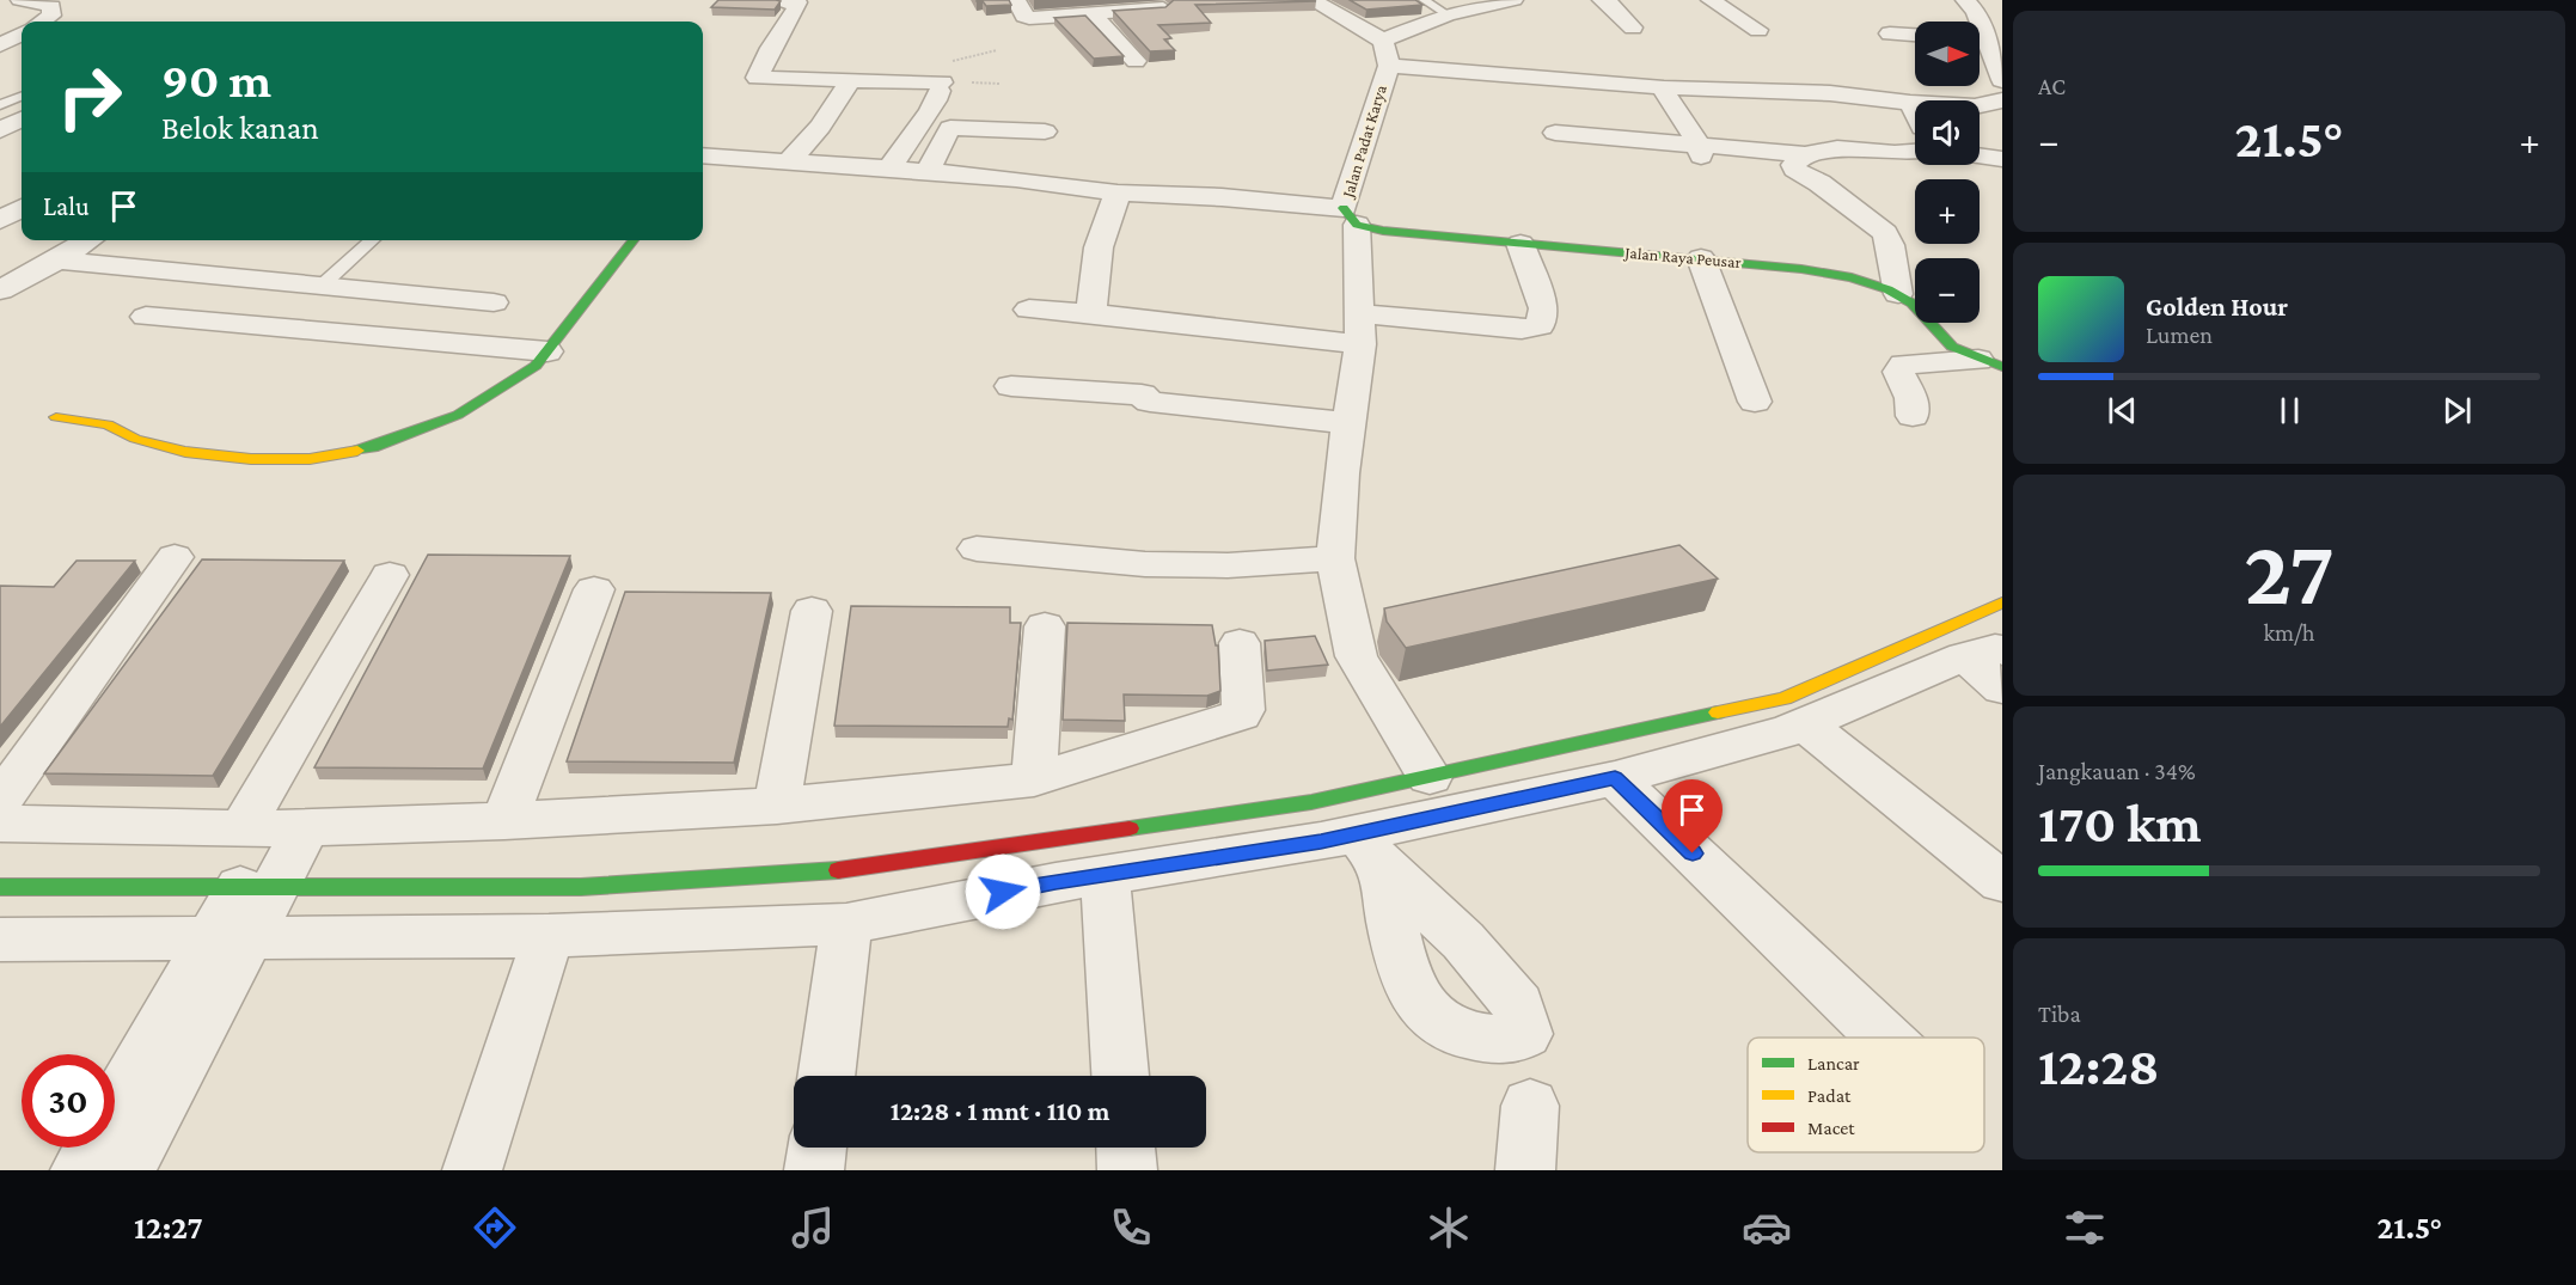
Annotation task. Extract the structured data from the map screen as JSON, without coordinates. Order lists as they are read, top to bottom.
{
  "streets": {
    "street": ["Jalan Padat Karya", "Jalan Raya Peusar"]
  },
  "crossings": [
    ["Jalan Padat Karya", "Jalan Raya Peusar"]
  ],
  "legend": ["Lancar", "Padat", "Macet"],
  "north": "right",
  "page": {
    "tile": [
      "AC",
      ["27", "km/h"],
      ["Jangkauan · 34%", "170 km"],
      ["Tiba", "12:28"]
    ],
    "map_buttons": ["+", "−"],
    "turn": ["90 m", "Belok kanan"],
    "heat": ["−", "21.5°", "+"],
    "then": "Lalu",
    "song": ["Golden Hour", "Lumen"],
    "limit": "30",
    "trip": "12:28 · 1 mnt · 110 m",
    "tabs": ["12:27", "21.5°"]
  }
}
